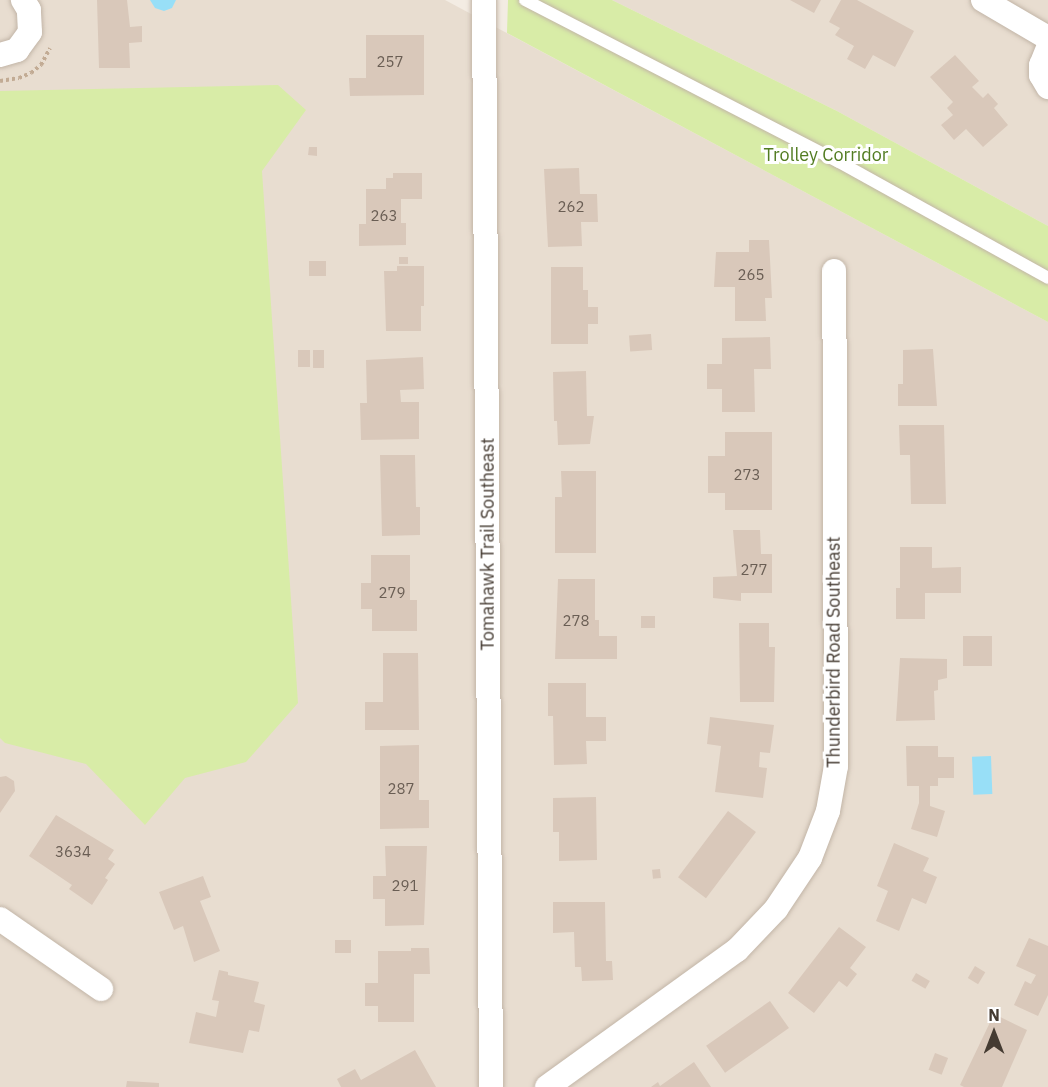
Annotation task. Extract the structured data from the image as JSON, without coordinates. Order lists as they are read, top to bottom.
{
  "streets": {
    "street": ["Tomahawk Trail Southeast", "Thunderbird Road Southeast"]
  },
  "parks": ["Trolley Corridor"],
  "house_numbers": [
    "257",
    "262",
    "263",
    "265",
    "273",
    "277",
    "279",
    "278",
    "287",
    "3634",
    "291"
  ],
  "north": "top"
}
